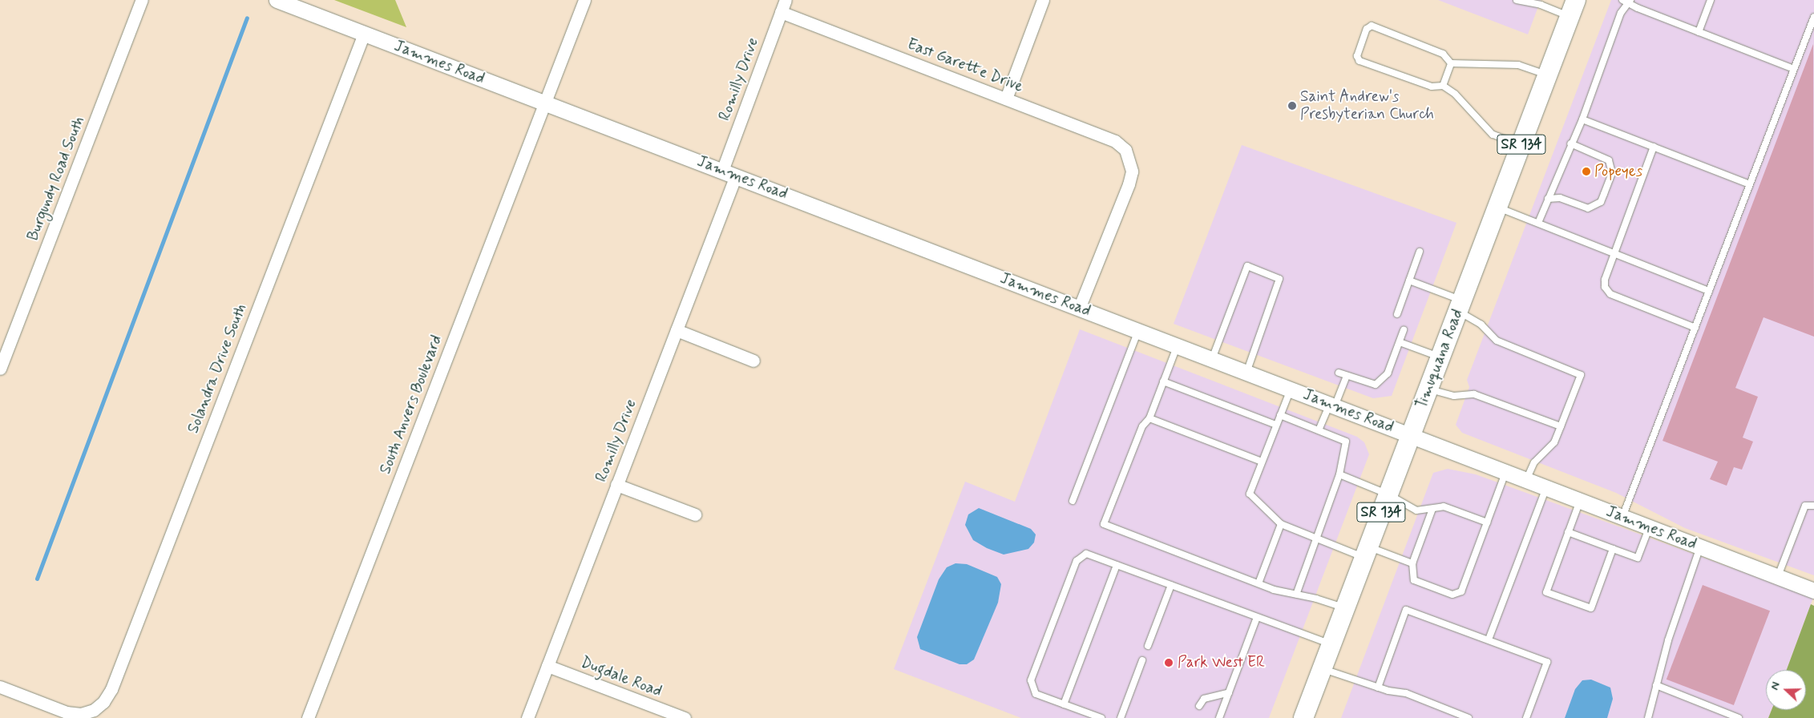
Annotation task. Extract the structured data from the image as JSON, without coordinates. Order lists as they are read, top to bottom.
{
  "streets": {
    "main road": ["SR 134", "Timuquana Road"],
    "street": [
      "Jammes Road",
      "East Garette Drive",
      "Romilly Drive",
      "Burgundy Road South",
      "Solandra Drive South",
      "South Anvers Boulevard",
      "Dugdale Road"
    ]
  },
  "crossings": [
    ["Jammes Road", "East Garette Drive"],
    ["Jammes Road", "Romilly Drive"],
    ["Jammes Road", "Timuquana Road"],
    ["Jammes Road", "Solandra Drive South"],
    ["Jammes Road", "South Anvers Boulevard"],
    ["East Garette Drive", "Romilly Drive"],
    ["Romilly Drive", "Dugdale Road"]
  ],
  "places": ["Saint Andrew's Presbyterian Church", "Popeyes", "Park West ER"],
  "north": "left"
}
